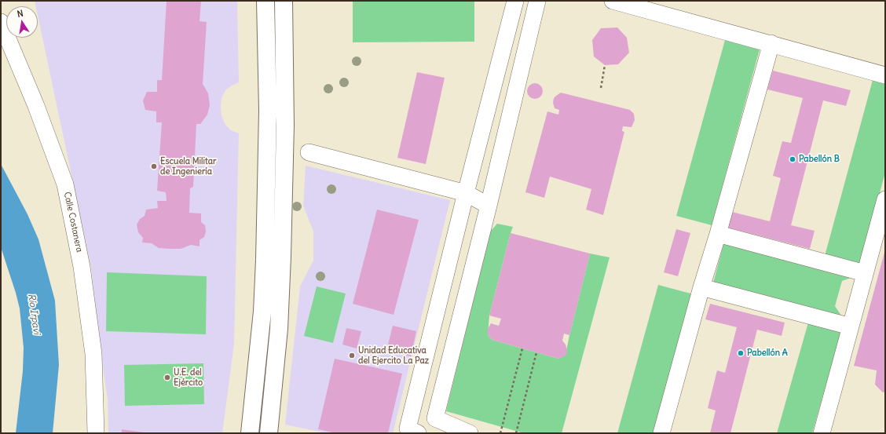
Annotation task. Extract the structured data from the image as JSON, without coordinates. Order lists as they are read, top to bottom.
{
  "streets": {
    "street": ["Calle Costanera"]
  },
  "water": ["Río Irpavi"],
  "places": [
    "Pabellón B",
    "Escuela Militar de Ingeniería",
    "Pabellón A",
    "Unidad Educativa del Ejercito La Paz",
    "U.E. del Ejército"
  ],
  "north": "top"
}
